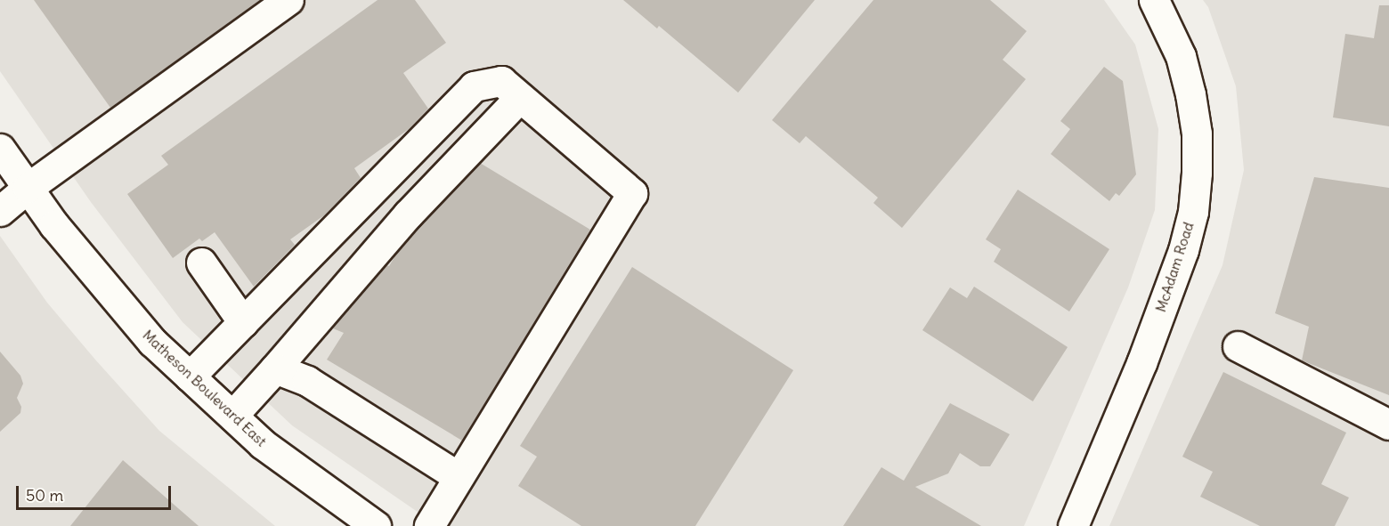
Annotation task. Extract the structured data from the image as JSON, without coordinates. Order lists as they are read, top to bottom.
{
  "streets": {
    "street": ["McAdam Road", "Matheson Boulevard East"]
  },
  "scale_bar": "50 m"
}
